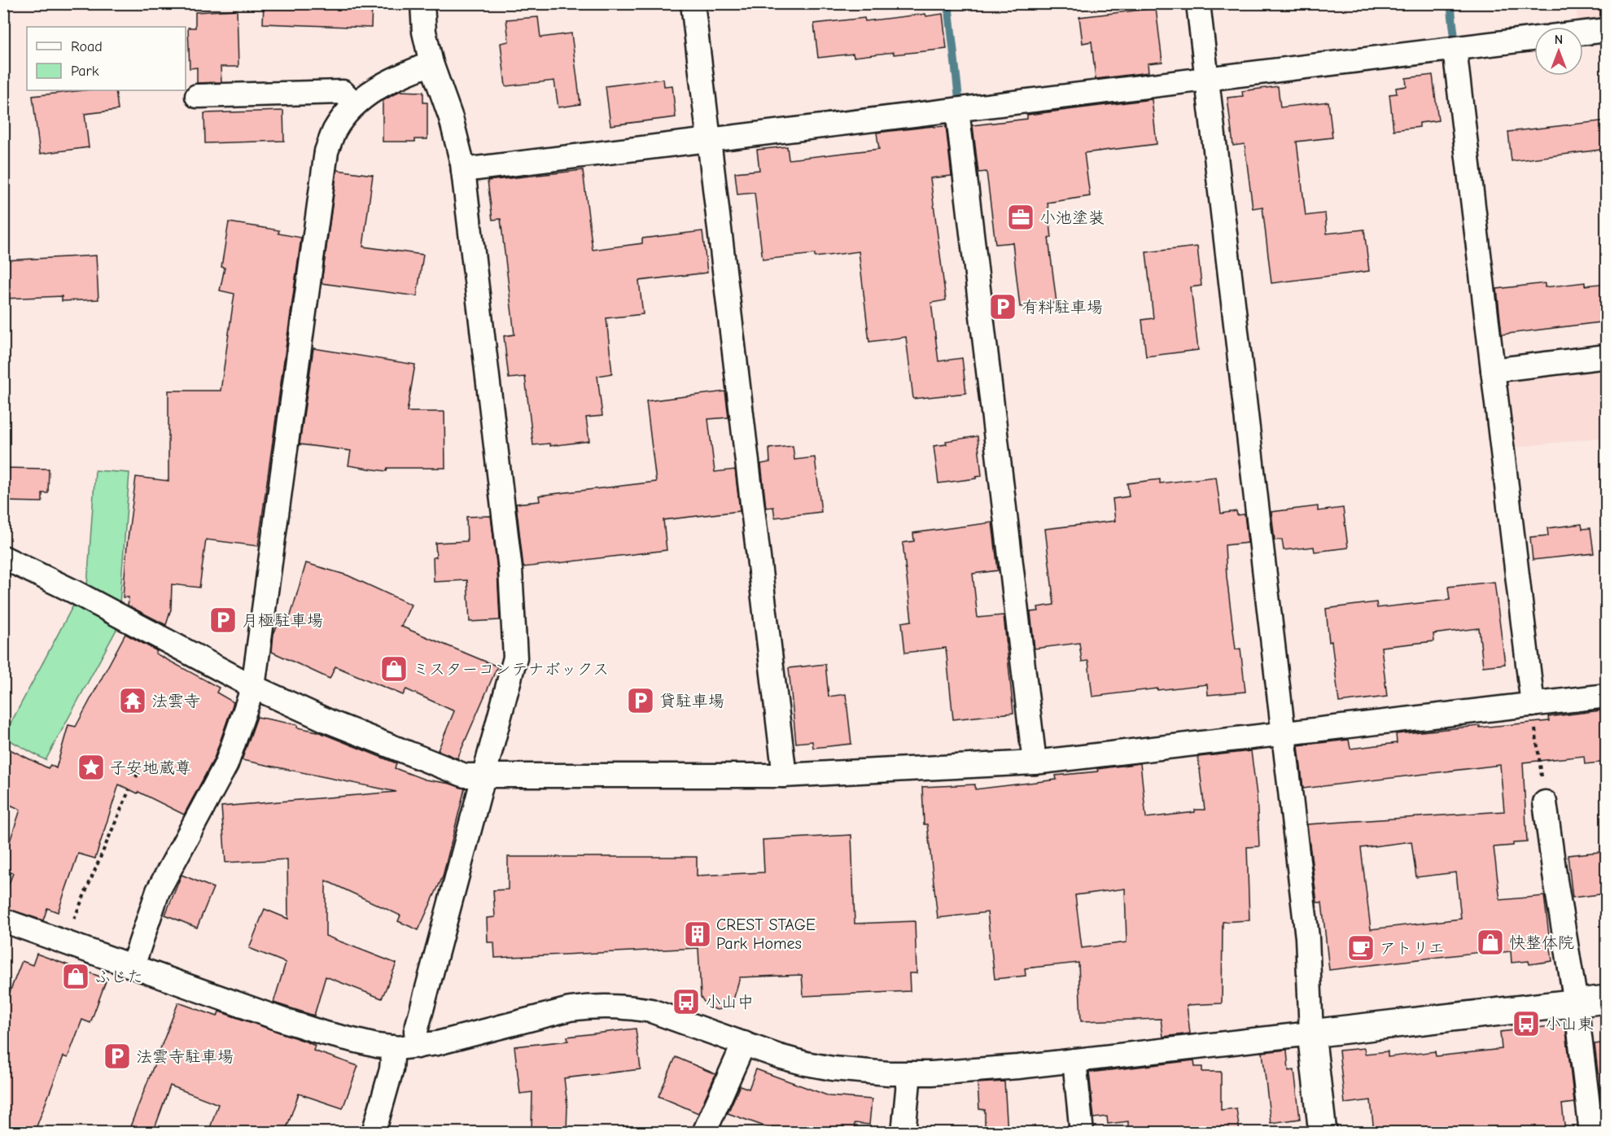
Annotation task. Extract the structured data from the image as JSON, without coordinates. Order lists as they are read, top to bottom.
{
  "places": {
    "office": ["小池塗装"],
    "parking": [
      "有料駐車場",
      "月極駐車場",
      "貸駐車場",
      "法雲寺駐車場"
    ],
    "shop": ["ミスターコンテナボックス", "快整体院", "ふじた"],
    "temple": ["法雲寺"],
    "place": ["子安地蔵尊"],
    "building": ["CREST STAGE Park Homes"],
    "cafe": ["アトリエ"],
    "bus stop": ["小山中", "小山東"]
  },
  "legend": ["Road", "Park"],
  "north": "top"
}
